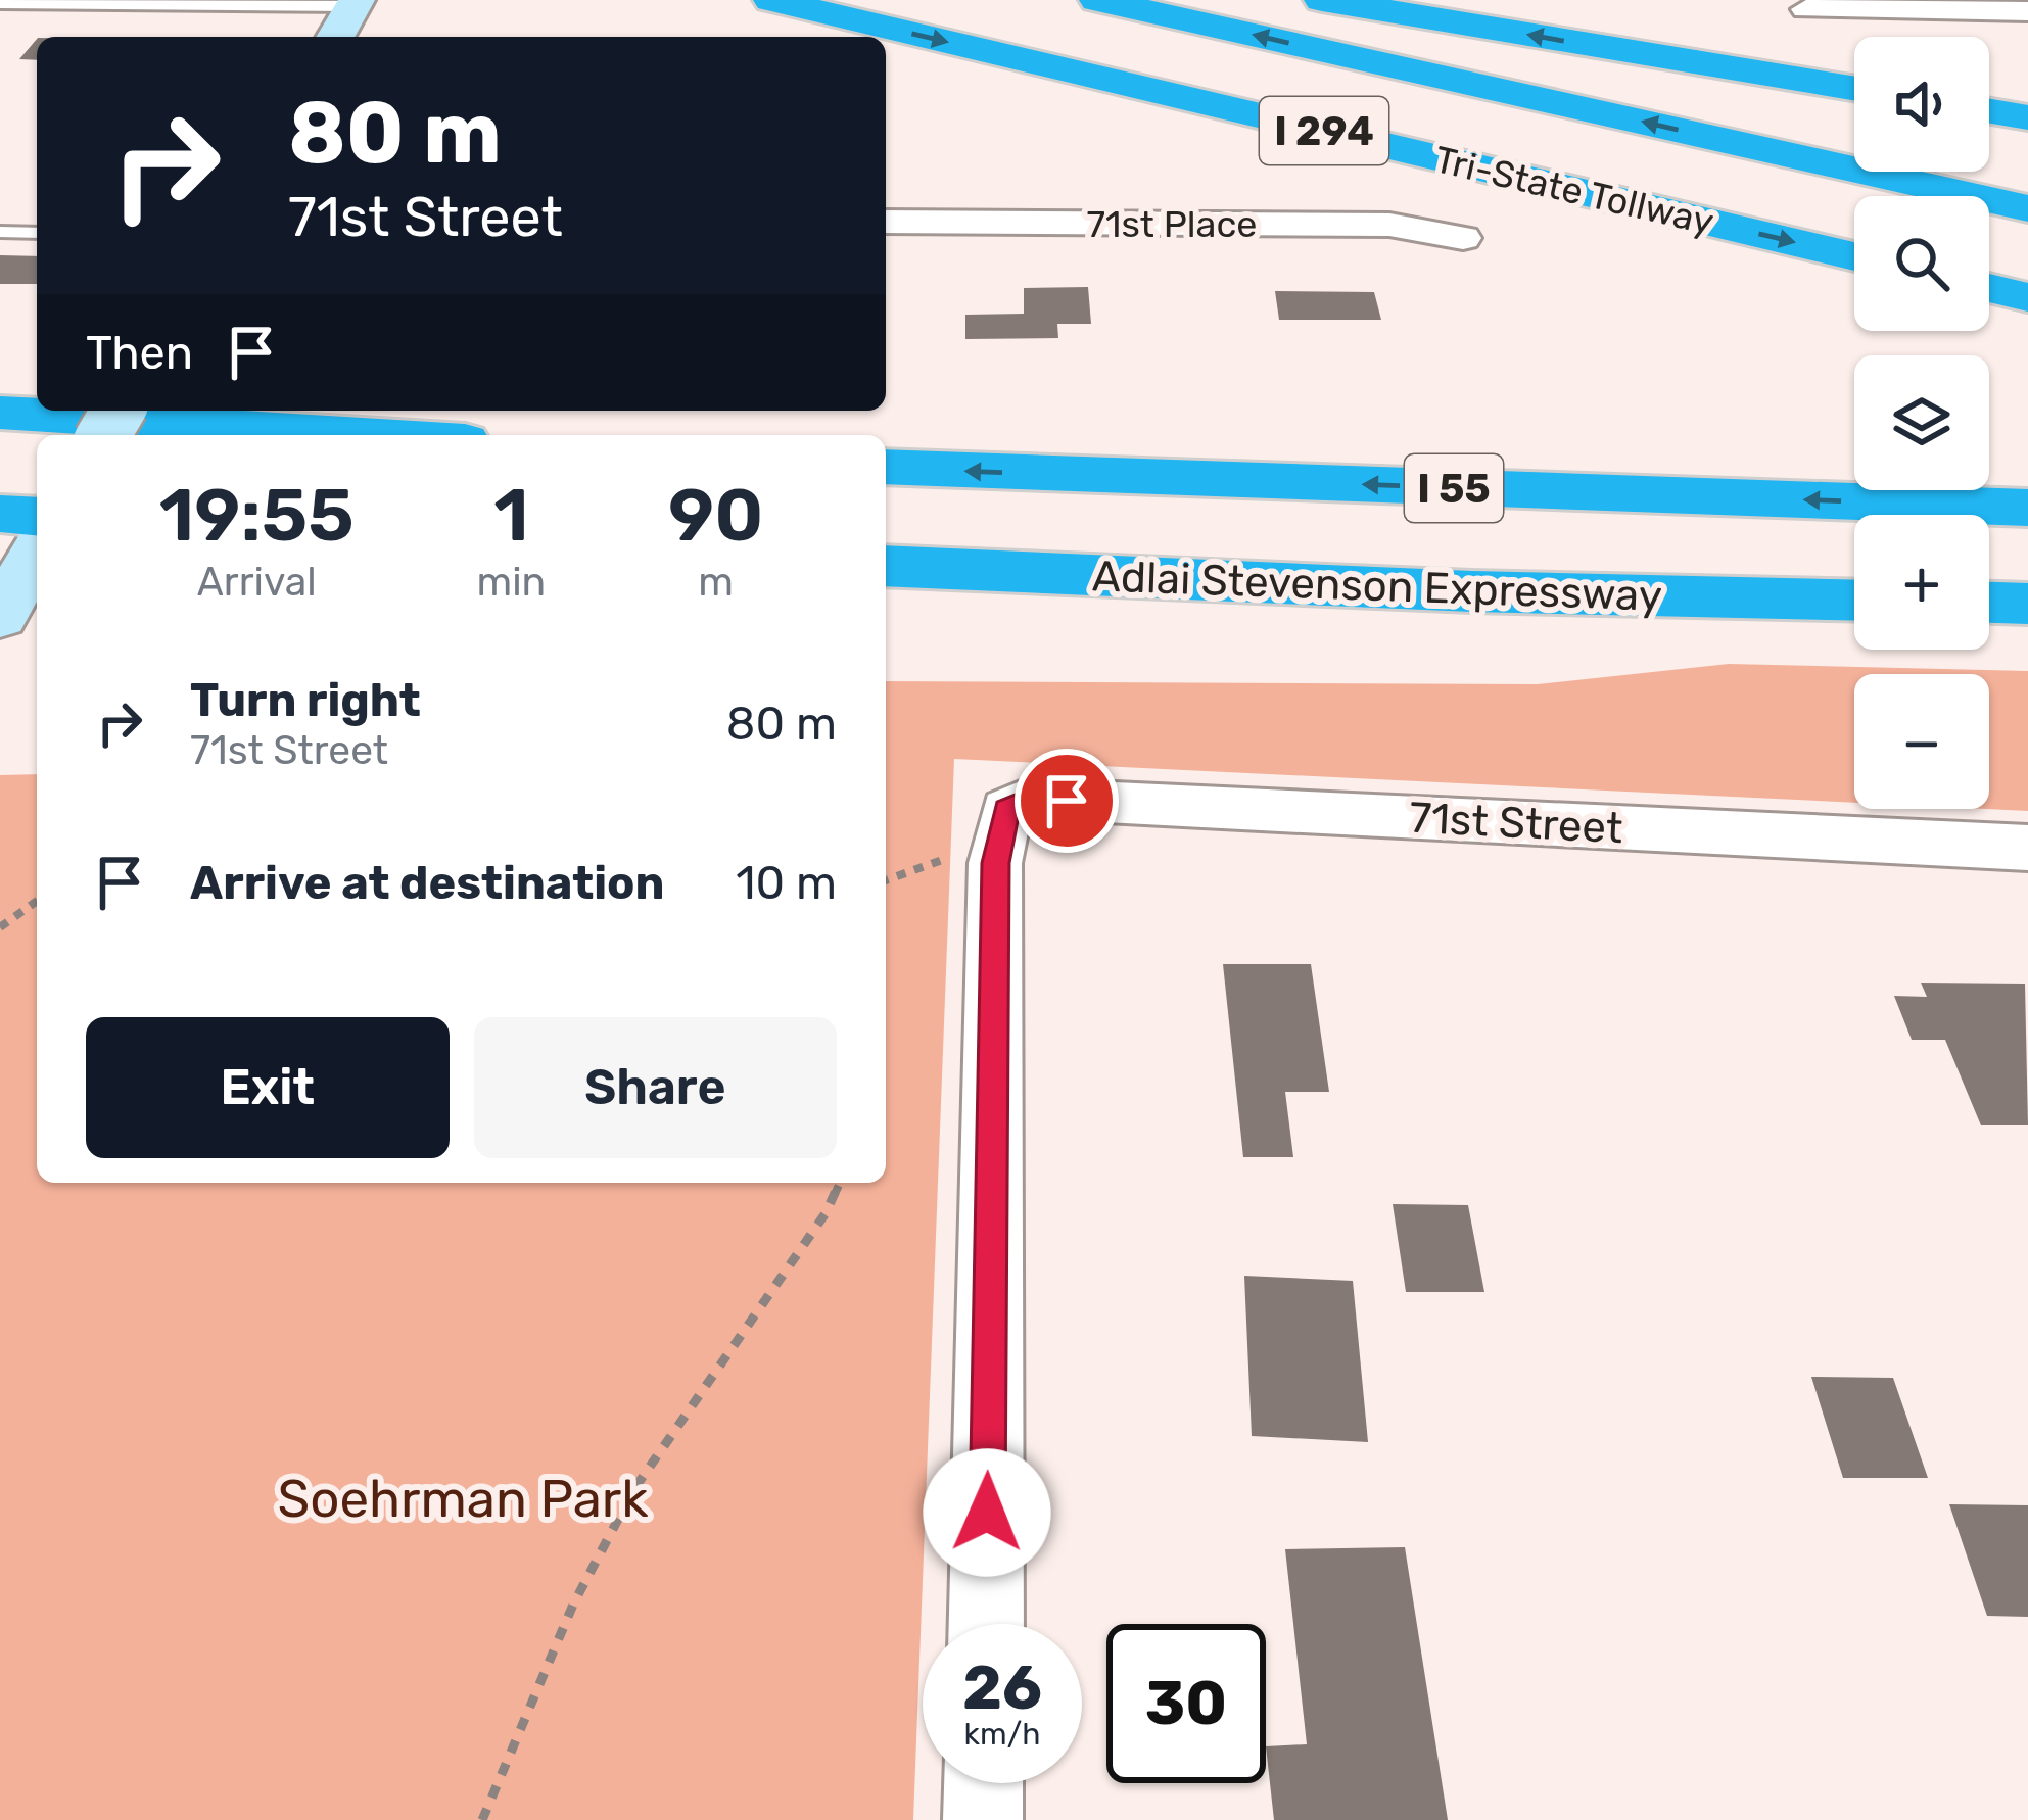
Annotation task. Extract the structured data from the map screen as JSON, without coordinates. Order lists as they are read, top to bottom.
{
  "streets": {
    "highway": [
      "I 294",
      "Tri-State Tollway",
      "I 55",
      "Adlai Stevenson Expressway"
    ],
    "street": ["71st Place", "71st Street"]
  },
  "parks": ["Soehrman Park"],
  "page": {
    "map_buttons": ["+", "−"],
    "turn": ["80 m", "71st Street"],
    "then": "Then",
    "eta": [
      "19:55",
      "Arrival",
      "1",
      "min",
      "90",
      "m"
    ],
    "list": [
      {
        "name": "Turn right",
        "note": "71st Street",
        "value": "80 m"
      },
      {
        "name": "Arrive at destination",
        "value": "10 m"
      }
    ],
    "buttons": ["Exit", "Share"],
    "speed": "26 km/h",
    "limit": "30"
  }
}
